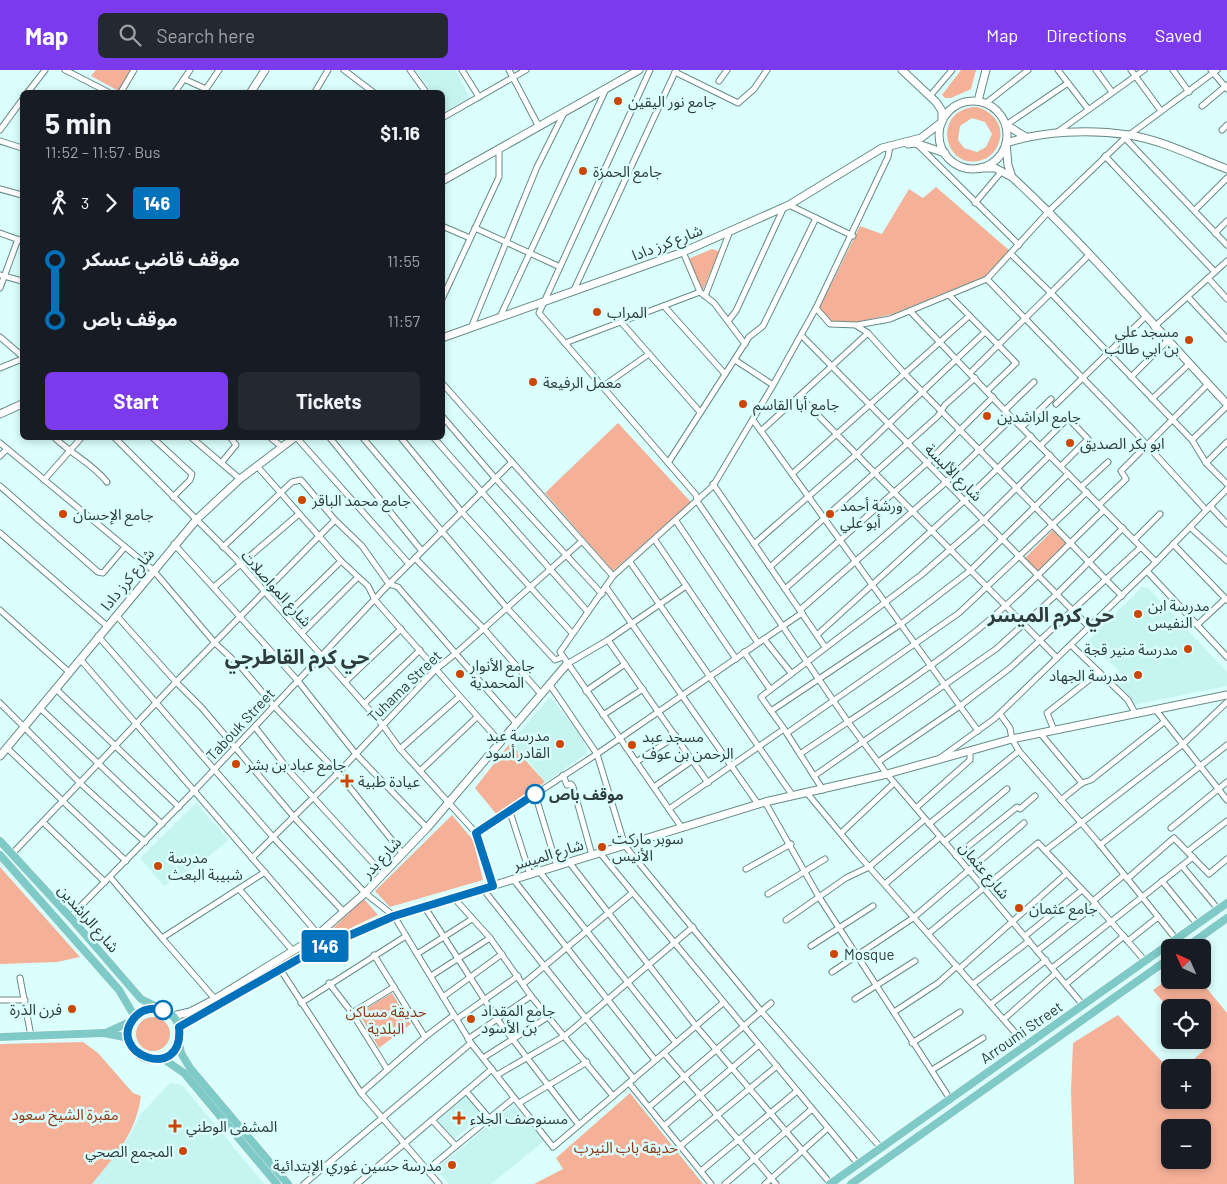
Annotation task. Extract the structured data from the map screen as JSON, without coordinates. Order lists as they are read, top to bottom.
{
  "streets": {
    "main road": [
      "شارع كرز دادا",
      "شارع الميسر",
      "شارع بدر",
      "شارع الراشدين",
      "Arroumi Street"
    ],
    "street": [
      "شارع الألبسة",
      "شارع المواصلات",
      "Tuhama Street",
      "Tabouk Street",
      "شارع عثمان"
    ]
  },
  "crossings": [
    ["شارع كرز دادا", "شارع المواصلات"],
    ["شارع كرز دادا", "شارع عثمان"],
    ["شارع المواصلات", "Tuhama Street"],
    ["شارع المواصلات", "Tabouk Street"],
    ["شارع المواصلات", "شارع الميسر"],
    ["شارع المواصلات", "شارع بدر"],
    ["Tabouk Street", "شارع الراشدين"],
    ["شارع الميسر", "شارع بدر"],
    ["شارع الميسر", "شارع عثمان"],
    ["شارع الميسر", "شارع الراشدين"],
    ["شارع بدر", "شارع الراشدين"],
    ["شارع عثمان", "Arroumi Street"]
  ],
  "districts": ["حي كرم الميسر", "حي كرم القاطرجي"],
  "parks": ["حديقة مساكن البلدية", "مقبرة الشيخ سعود", "حديقة باب النيرب"],
  "places": {
    "other": [
      "جامع نور اليقين",
      "جامع الحمزة",
      "المراب",
      "مسجد علي بن ابي طالب",
      "معمل الرفيعة",
      "جامع أبا القاسم",
      "جامع الراشدين",
      "ابو بكر الصديق",
      "جامع محمد الباقر",
      "جامع الإحسان",
      "ورشة أحمد أبو علي",
      "مدرسة ابن النفيس",
      "مدرسة منير قجة",
      "جامع الأنوار المحمدية",
      "مدرسة الجهاد",
      "مدرسة عبد القادر أسود",
      "مسجد عبد الرحمن بن عوف",
      "جامع عباد بن بشر",
      "موقف باص",
      "سوبر ماركت الأنيس",
      "مدرسة شبيبة البعث",
      "جامع عثمان",
      "Mosque",
      "فرن الذرة",
      "جامع المقداد بن الأسود",
      "المجمع الصحي",
      "مدرسة حسين غوري الإبتدائية"
    ],
    "health": ["عيادة طبية", "مسنوصف الجلاء", "المشفى الوطني"]
  },
  "lines": ["bus line 146"],
  "north": "top left",
  "page": {
    "header": "Map",
    "search": "Search here",
    "nav": ["Map", "Directions", "Saved"],
    "on_map": "146",
    "heading": ["5 min", "11:52 – 11:57 · Bus", "$1.16"],
    "legs": ["3", "146"],
    "list": [
      {
        "name": "موقف قاضي عسكر",
        "value": "11:55"
      },
      {
        "name": "موقف باص",
        "value": "11:57"
      }
    ],
    "buttons": ["Start", "Tickets"],
    "map_buttons": ["+", "−"]
  }
}
